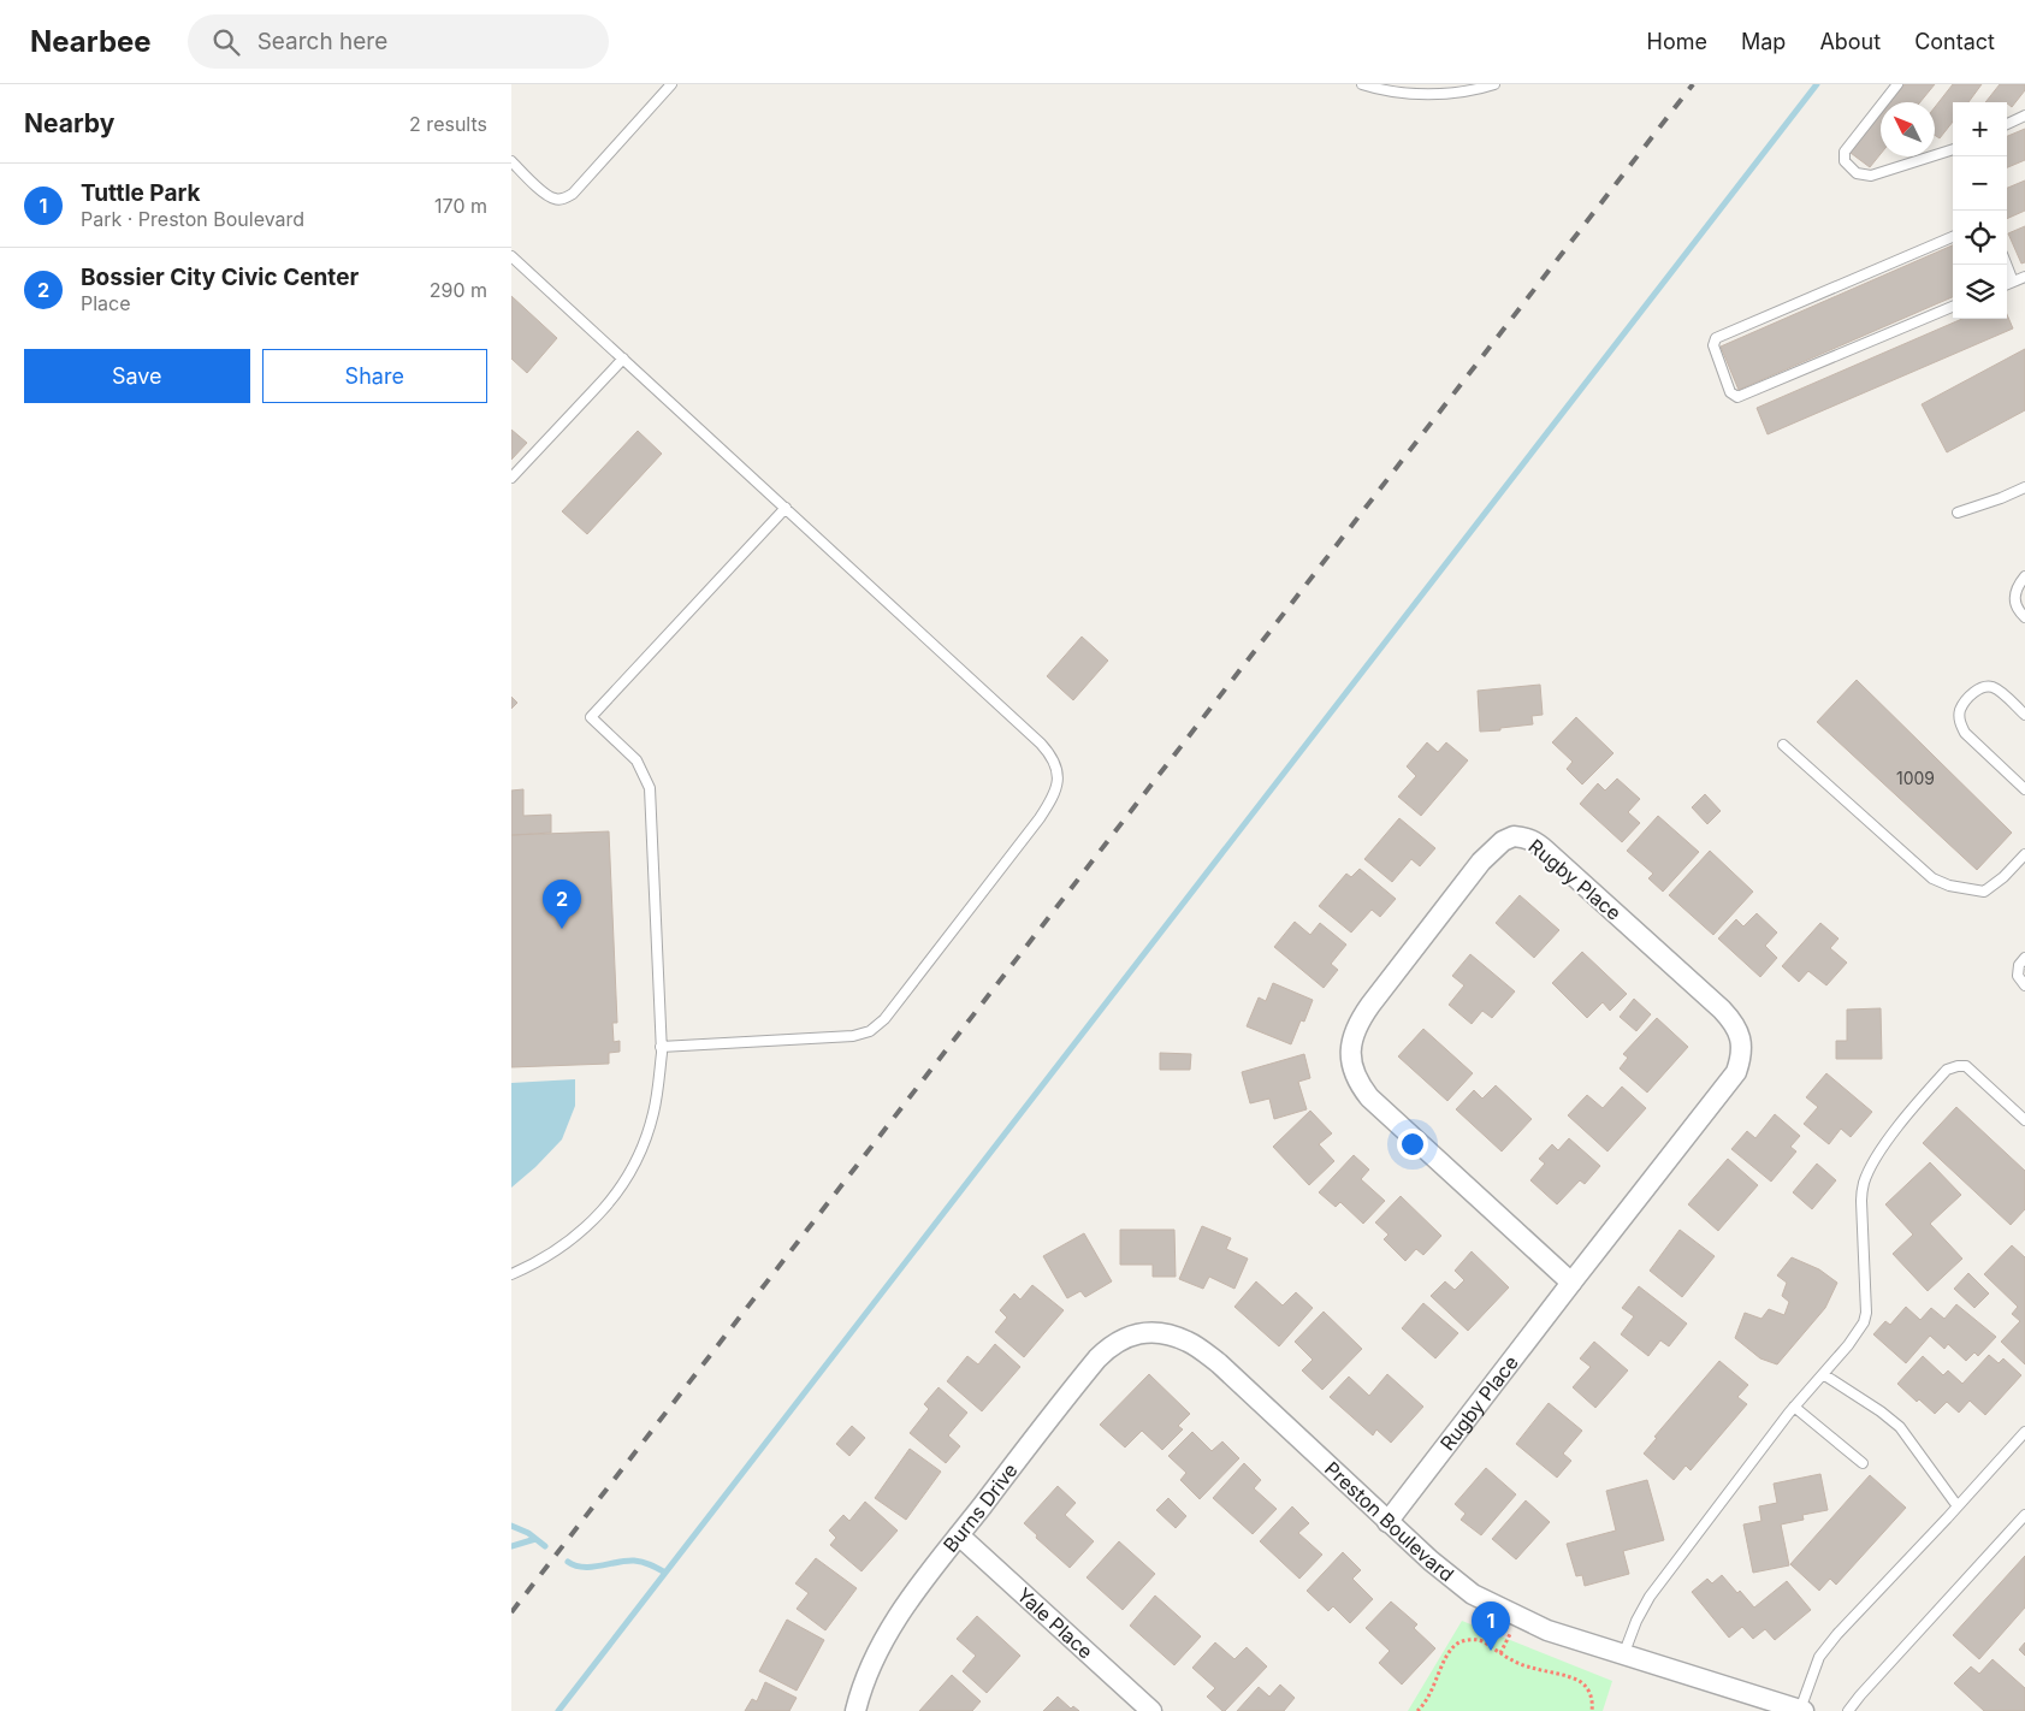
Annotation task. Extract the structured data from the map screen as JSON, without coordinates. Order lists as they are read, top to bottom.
{
  "streets": {
    "street": [
      "Rugby Place",
      "Burns Drive",
      "Preston Boulevard",
      "Yale Place"
    ]
  },
  "crossings": [
    ["Rugby Place", "Preston Boulevard"],
    ["Burns Drive", "Preston Boulevard"],
    ["Burns Drive", "Yale Place"]
  ],
  "house_numbers": ["1009"],
  "north": "top left",
  "page": {
    "header": "Nearbee",
    "search": "Search here",
    "nav": [
      "Home",
      "Map",
      "About",
      "Contact"
    ],
    "heading": ["Nearby", "2 results"],
    "map_buttons": ["+", "−"],
    "list": [
      {
        "mark": "1",
        "name": "Tuttle Park",
        "note": "Park · Preston Boulevard",
        "value": "170 m"
      },
      {
        "mark": "2",
        "name": "Bossier City Civic Center",
        "note": "Place",
        "value": "290 m"
      }
    ],
    "buttons": ["Save", "Share"],
    "pins": ["2", "1"]
  }
}
